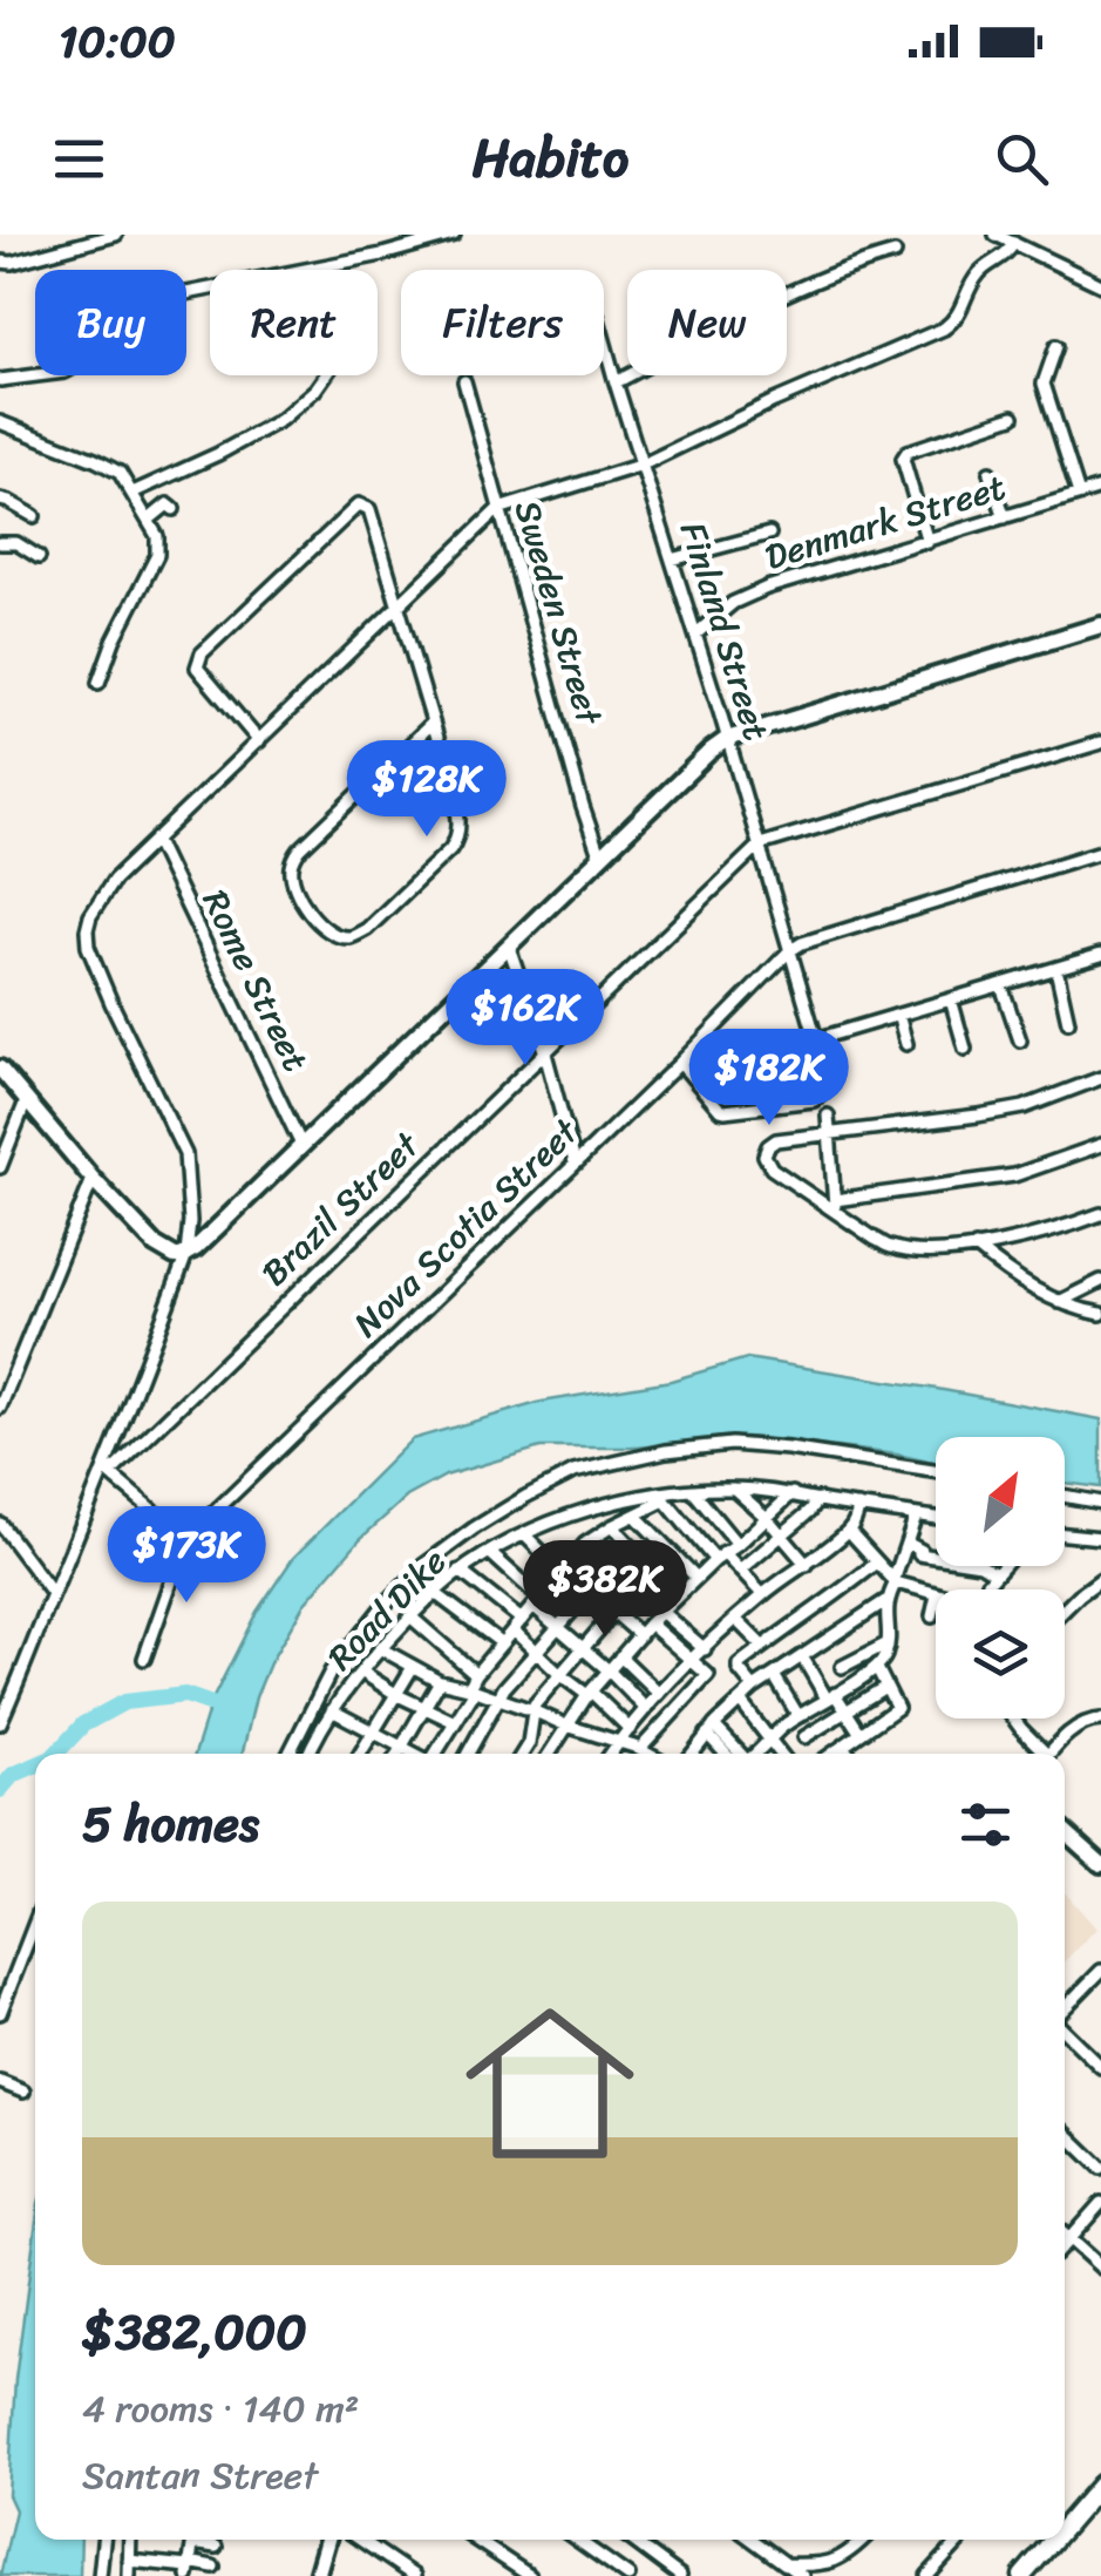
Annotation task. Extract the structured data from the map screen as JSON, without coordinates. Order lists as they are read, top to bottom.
{
  "streets": {
    "street": [
      "Denmark Street",
      "Sweden Street",
      "Finland Street",
      "Rome Street",
      "Brazil Street",
      "Nova Scotia Street",
      "Road Dike"
    ]
  },
  "crossings": [
    ["Denmark Street", "Finland Street"],
    ["Finland Street", "Brazil Street"],
    ["Finland Street", "Nova Scotia Street"]
  ],
  "north": "top right",
  "page": {
    "status": "10:00",
    "header": "Habito",
    "chip": [
      "Buy",
      "Rent",
      "Filters",
      "New"
    ],
    "price": [
      "$128K",
      "$162K",
      "$182K",
      "$173K",
      "$382K"
    ],
    "heading": "5 homes",
    "list": [
      {
        "name": "$382,000",
        "note": "4 rooms · 140 m² · Santan Street"
      }
    ]
  }
}
